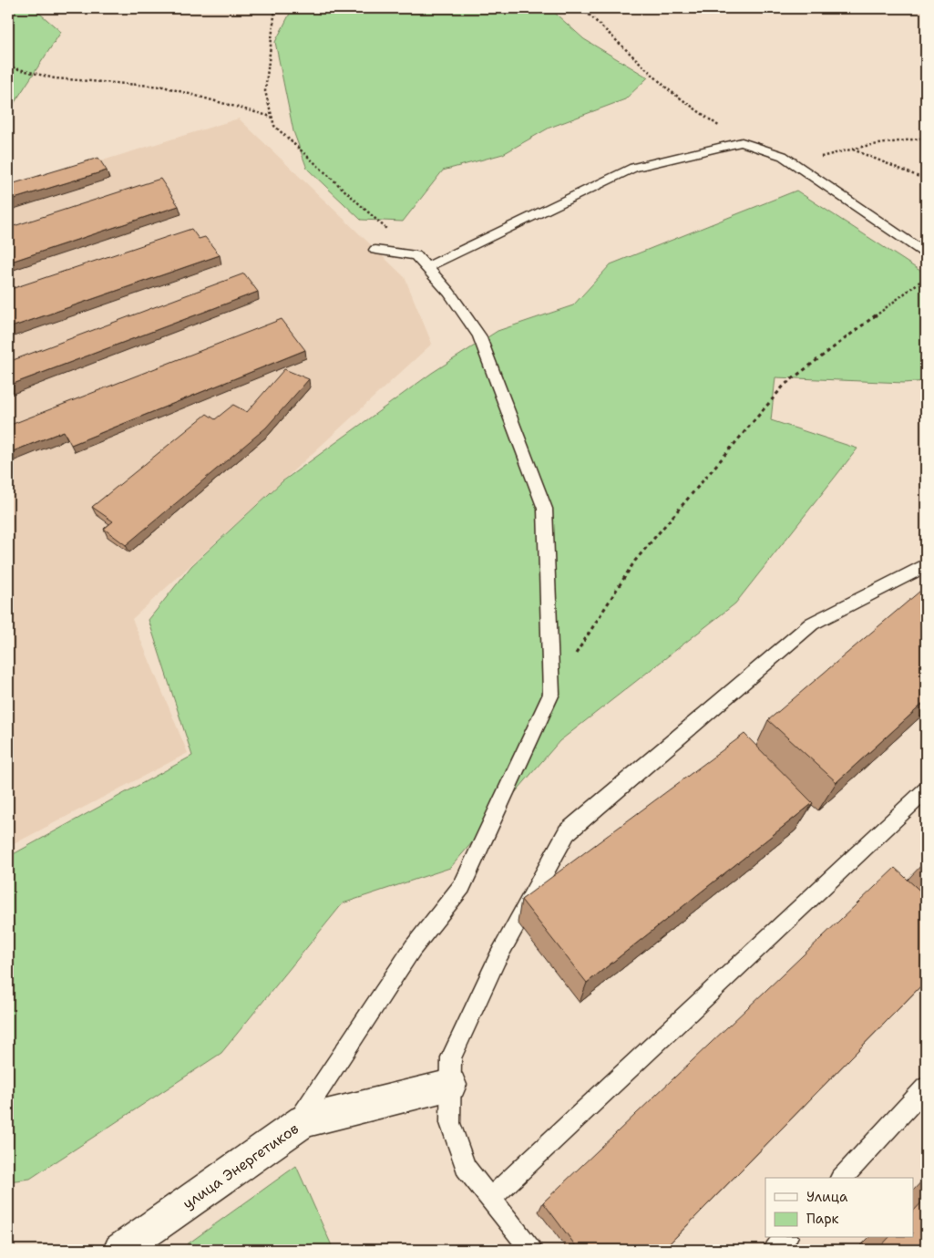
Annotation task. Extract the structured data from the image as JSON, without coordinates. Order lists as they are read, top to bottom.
{
  "streets": {
    "street": ["улица Энергетиков"]
  },
  "legend": ["Улица", "Парк"]
}
